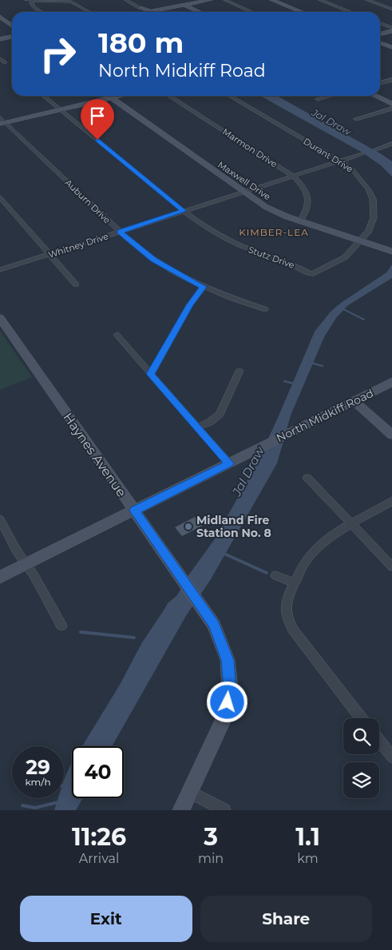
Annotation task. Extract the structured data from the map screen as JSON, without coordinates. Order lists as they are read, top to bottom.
{
  "streets": {
    "street": [
      "Marmon Drive",
      "Durant Drive",
      "Maxwell Drive",
      "Auburn Drive",
      "Whitney Drive",
      "Stutz Drive",
      "North Midkiff Road",
      "Haynes Avenue"
    ]
  },
  "crossings": [
    ["Marmon Drive", "Maxwell Drive"],
    ["Marmon Drive", "Whitney Drive"],
    ["Durant Drive", "Maxwell Drive"],
    ["Durant Drive", "Whitney Drive"],
    ["Durant Drive", "Stutz Drive"],
    ["Maxwell Drive", "Whitney Drive"],
    ["Auburn Drive", "Whitney Drive"],
    ["Whitney Drive", "Stutz Drive"],
    ["North Midkiff Road", "Haynes Avenue"]
  ],
  "districts": ["KIMBER-LEA"],
  "water": ["Jal Draw"],
  "places": ["Midland Fire Station No. 8"],
  "page": {
    "turn": ["180 m", "North Midkiff Road"],
    "speed": "29 km/h",
    "limit": "40",
    "eta": [
      "11:26",
      "Arrival",
      "3",
      "min",
      "1.1",
      "km"
    ],
    "buttons": ["Exit", "Share"]
  }
}
